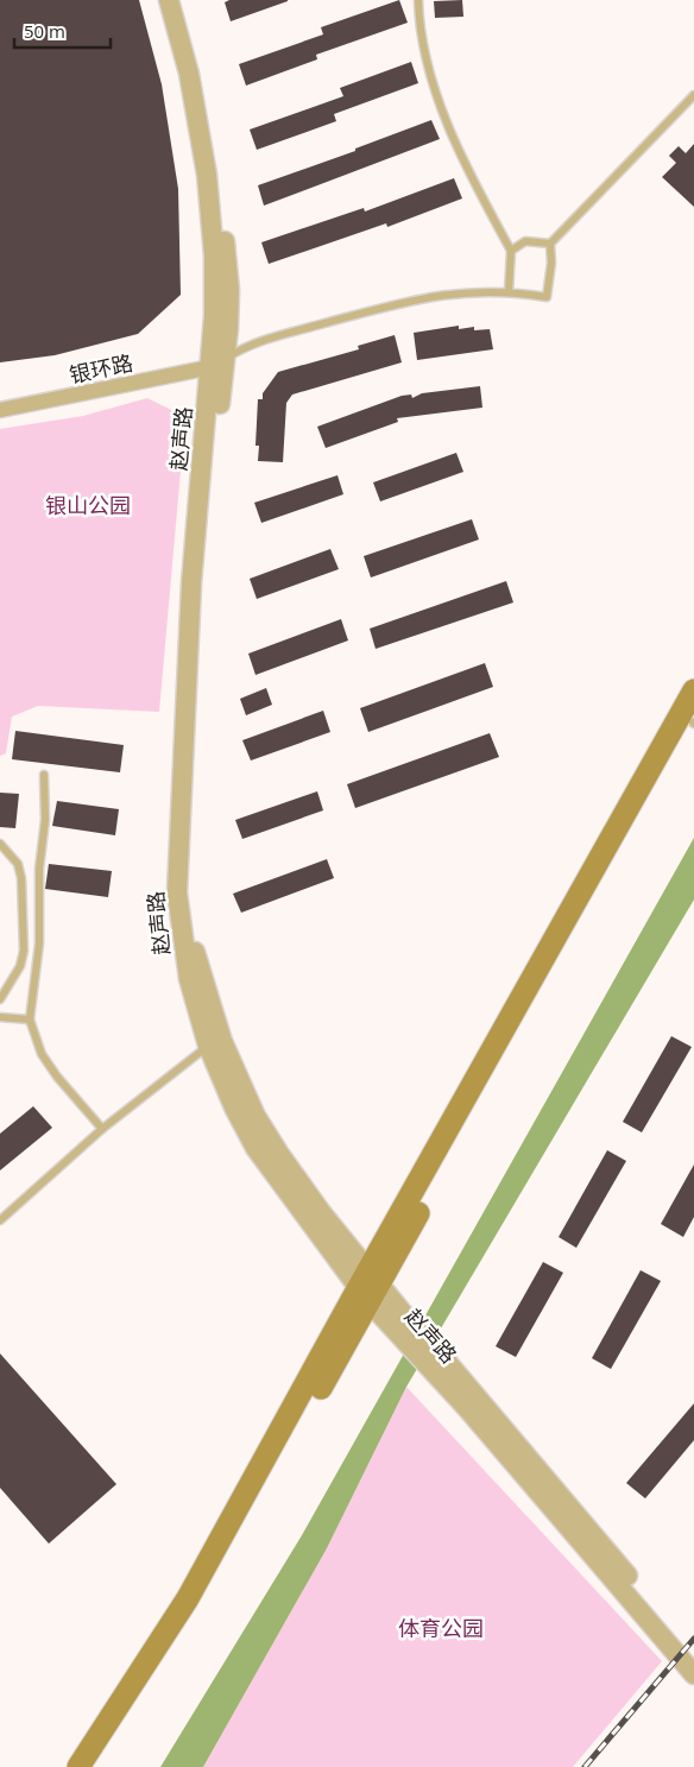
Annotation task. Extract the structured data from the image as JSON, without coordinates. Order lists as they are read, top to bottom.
{
  "streets": {
    "street": ["银环路", "赵声路"]
  },
  "crossings": [
    ["银环路", "赵声路"]
  ],
  "parks": ["银山公园", "体育公园"],
  "scale_bar": "50 m"
}
